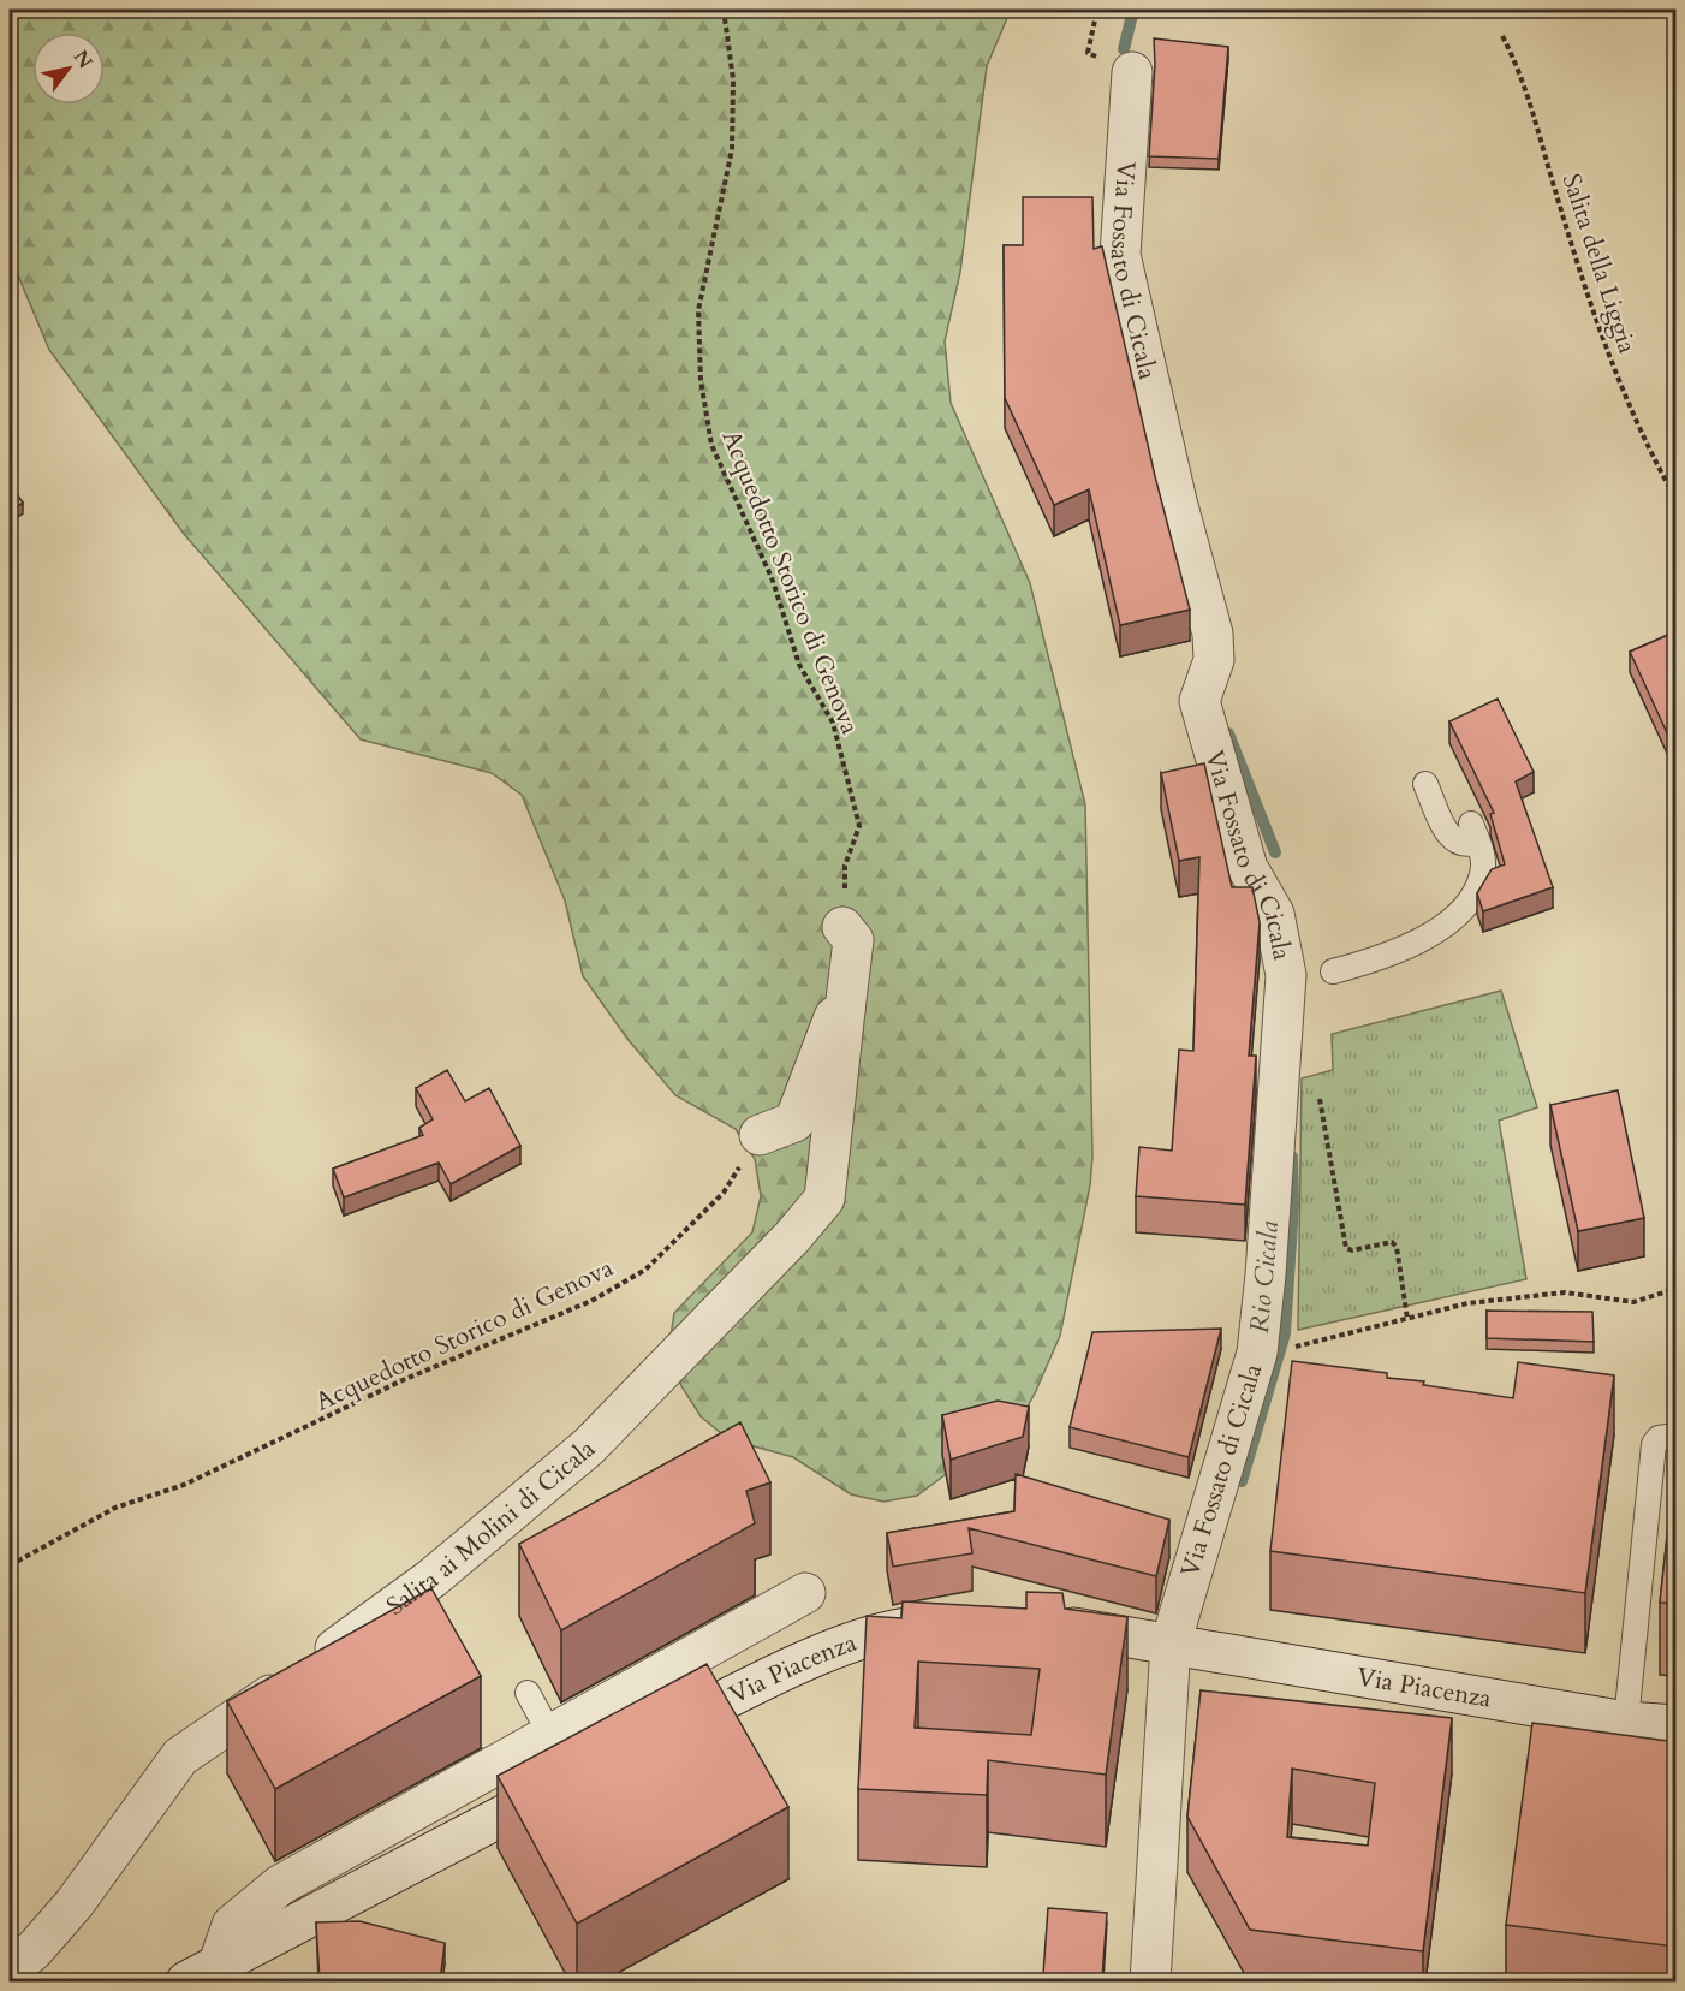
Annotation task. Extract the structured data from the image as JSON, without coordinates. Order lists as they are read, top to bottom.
{
  "streets": {
    "street": ["Via Fossato di Cicala", "Salita ai Molini di Cicala", "Via Piacenza"],
    "path": ["Salita della Liggia", "Acquedotto Storico di Genova"]
  },
  "crossings": [
    ["Via Fossato di Cicala", "Via Piacenza"],
    ["Acquedotto Storico di Genova", "Salita ai Molini di Cicala"]
  ],
  "water": ["Rio Cicala"],
  "north": "top right"
}
